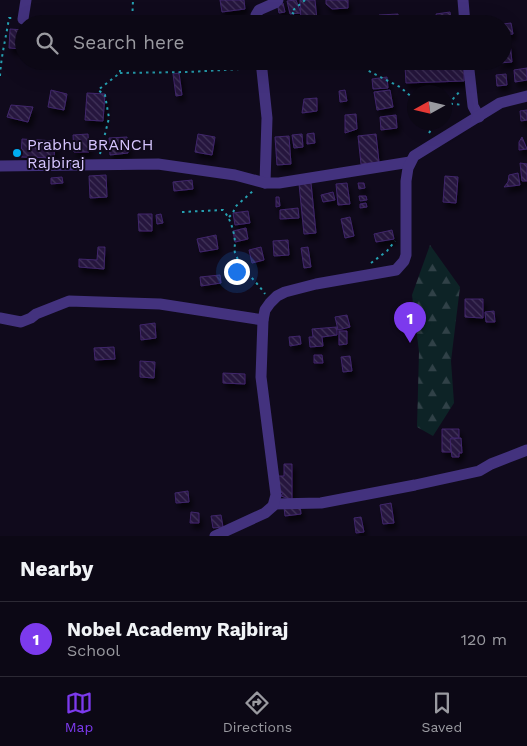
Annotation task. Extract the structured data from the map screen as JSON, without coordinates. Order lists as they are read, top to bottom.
{
  "places": ["Prabhu BRANCH Rajbiraj"],
  "north": "left",
  "page": {
    "search": "Search here",
    "pins": "1",
    "heading": "Nearby",
    "list": [
      {
        "mark": "1",
        "name": "Nobel Academy Rajbiraj",
        "note": "School",
        "value": "120 m"
      }
    ],
    "nav": ["Map", "Directions", "Saved"]
  }
}
